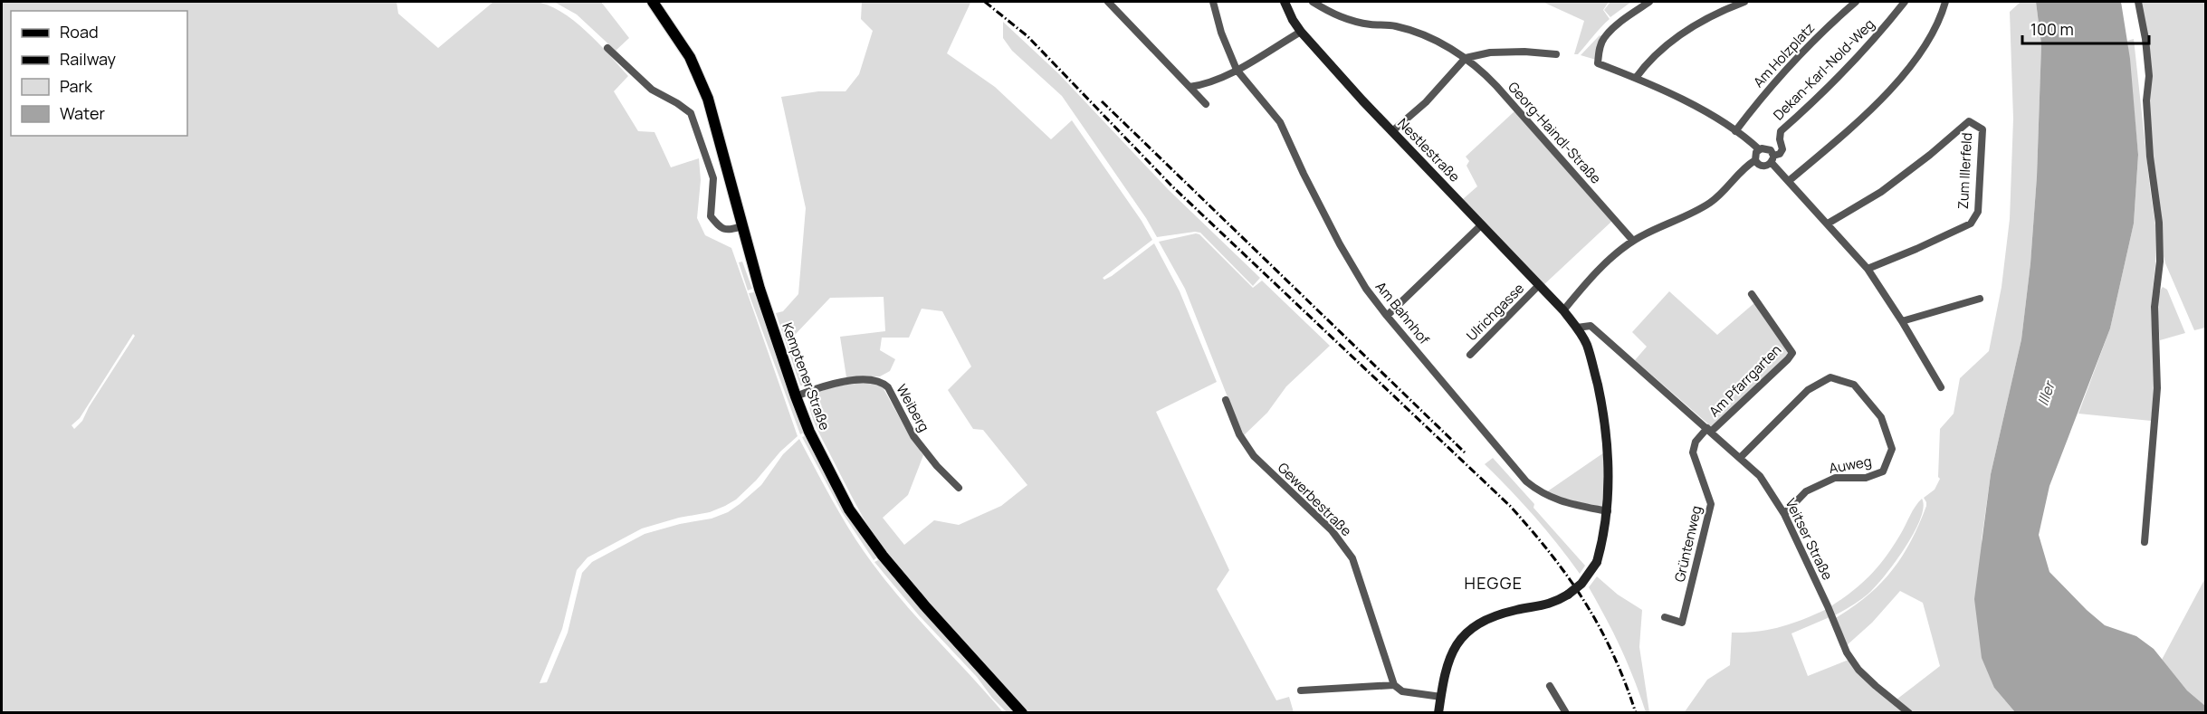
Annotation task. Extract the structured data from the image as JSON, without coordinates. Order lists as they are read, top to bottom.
{
  "streets": {
    "main road": ["Kemptener Straße"],
    "street": [
      "Am Holzplatz",
      "Dekan-Karl-Nold-Weg",
      "Georg-Haindl-Straße",
      "Nestlestraße",
      "Zum Illerfeld",
      "Ulrichgasse",
      "Am Bahnhof",
      "Am Pfarrgarten",
      "Weiberg",
      "Auweg",
      "Gewerbestraße",
      "Veitser Straße",
      "Grüntenweg"
    ]
  },
  "crossings": [
    ["Nestlestraße", "Ulrichgasse"],
    ["Nestlestraße", "Am Bahnhof"],
    ["Nestlestraße", "Veitser Straße"],
    ["Kemptener Straße", "Weiberg"],
    ["Am Pfarrgarten", "Veitser Straße"],
    ["Am Pfarrgarten", "Grüntenweg"],
    ["Auweg", "Veitser Straße"],
    ["Veitser Straße", "Grüntenweg"]
  ],
  "districts": ["HEGGE"],
  "water": ["Iller"],
  "legend": [
    "Road",
    "Railway",
    "Park",
    "Water"
  ],
  "scale_bar": "100 m"
}
